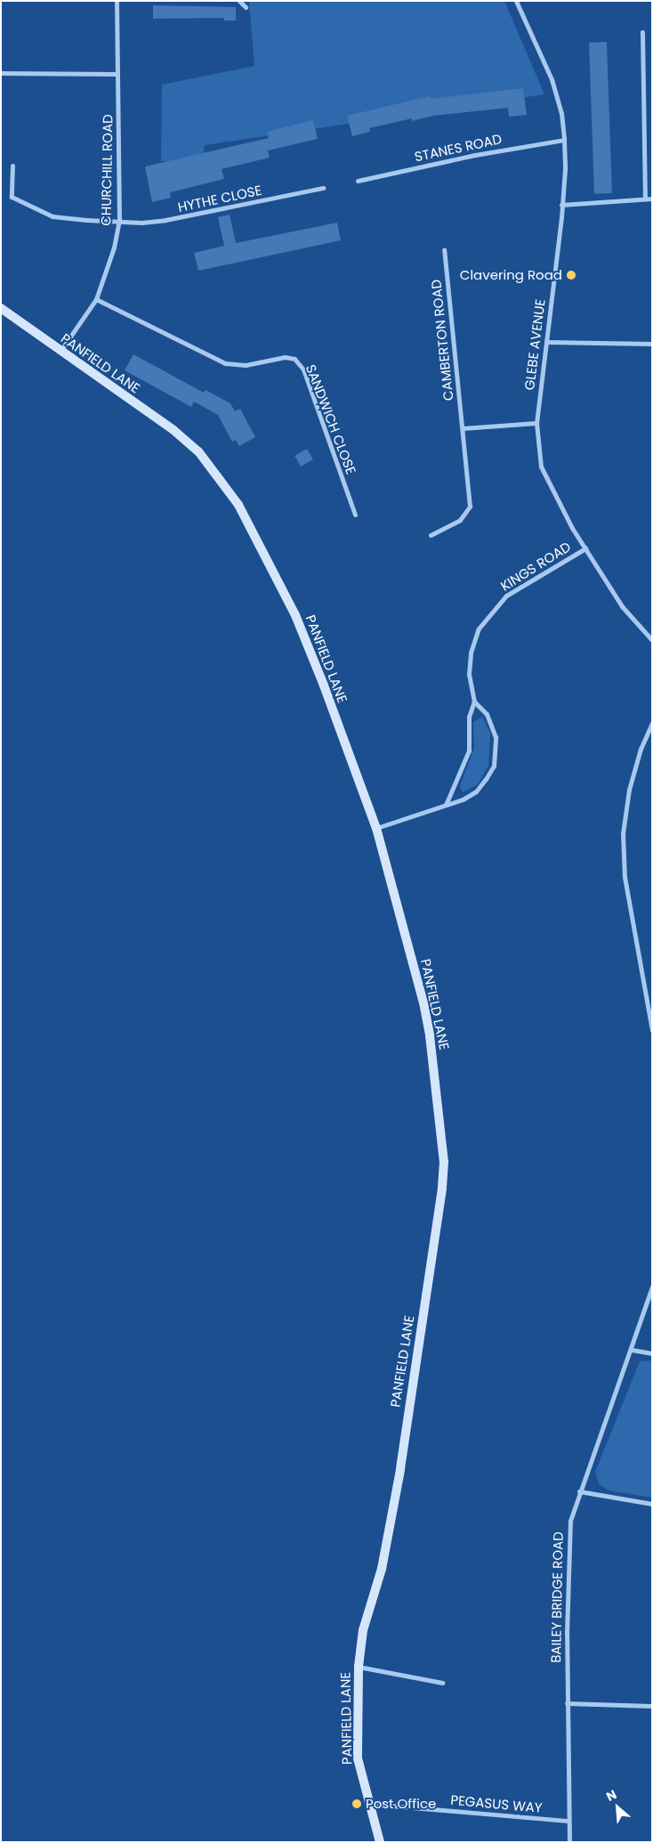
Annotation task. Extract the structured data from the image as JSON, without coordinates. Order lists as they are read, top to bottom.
{
  "streets": {
    "street": [
      "STANES ROAD",
      "CHURCHILL ROAD",
      "HYTHE CLOSE",
      "CAMBERTON ROAD",
      "GLEBE AVENUE",
      "PANFIELD LANE",
      "SANDWICH CLOSE",
      "KINGS ROAD",
      "BAILEY BRIDGE ROAD",
      "PEGASUS WAY"
    ]
  },
  "crossings": [
    ["STANES ROAD", "GLEBE AVENUE"],
    ["CHURCHILL ROAD", "HYTHE CLOSE"],
    ["CHURCHILL ROAD", "PANFIELD LANE"],
    ["CHURCHILL ROAD", "SANDWICH CLOSE"],
    ["GLEBE AVENUE", "KINGS ROAD"],
    ["PANFIELD LANE", "KINGS ROAD"],
    ["PANFIELD LANE", "PEGASUS WAY"],
    ["BAILEY BRIDGE ROAD", "PEGASUS WAY"]
  ],
  "places": ["Clavering Road", "Post Office"],
  "north": "top left"
}
